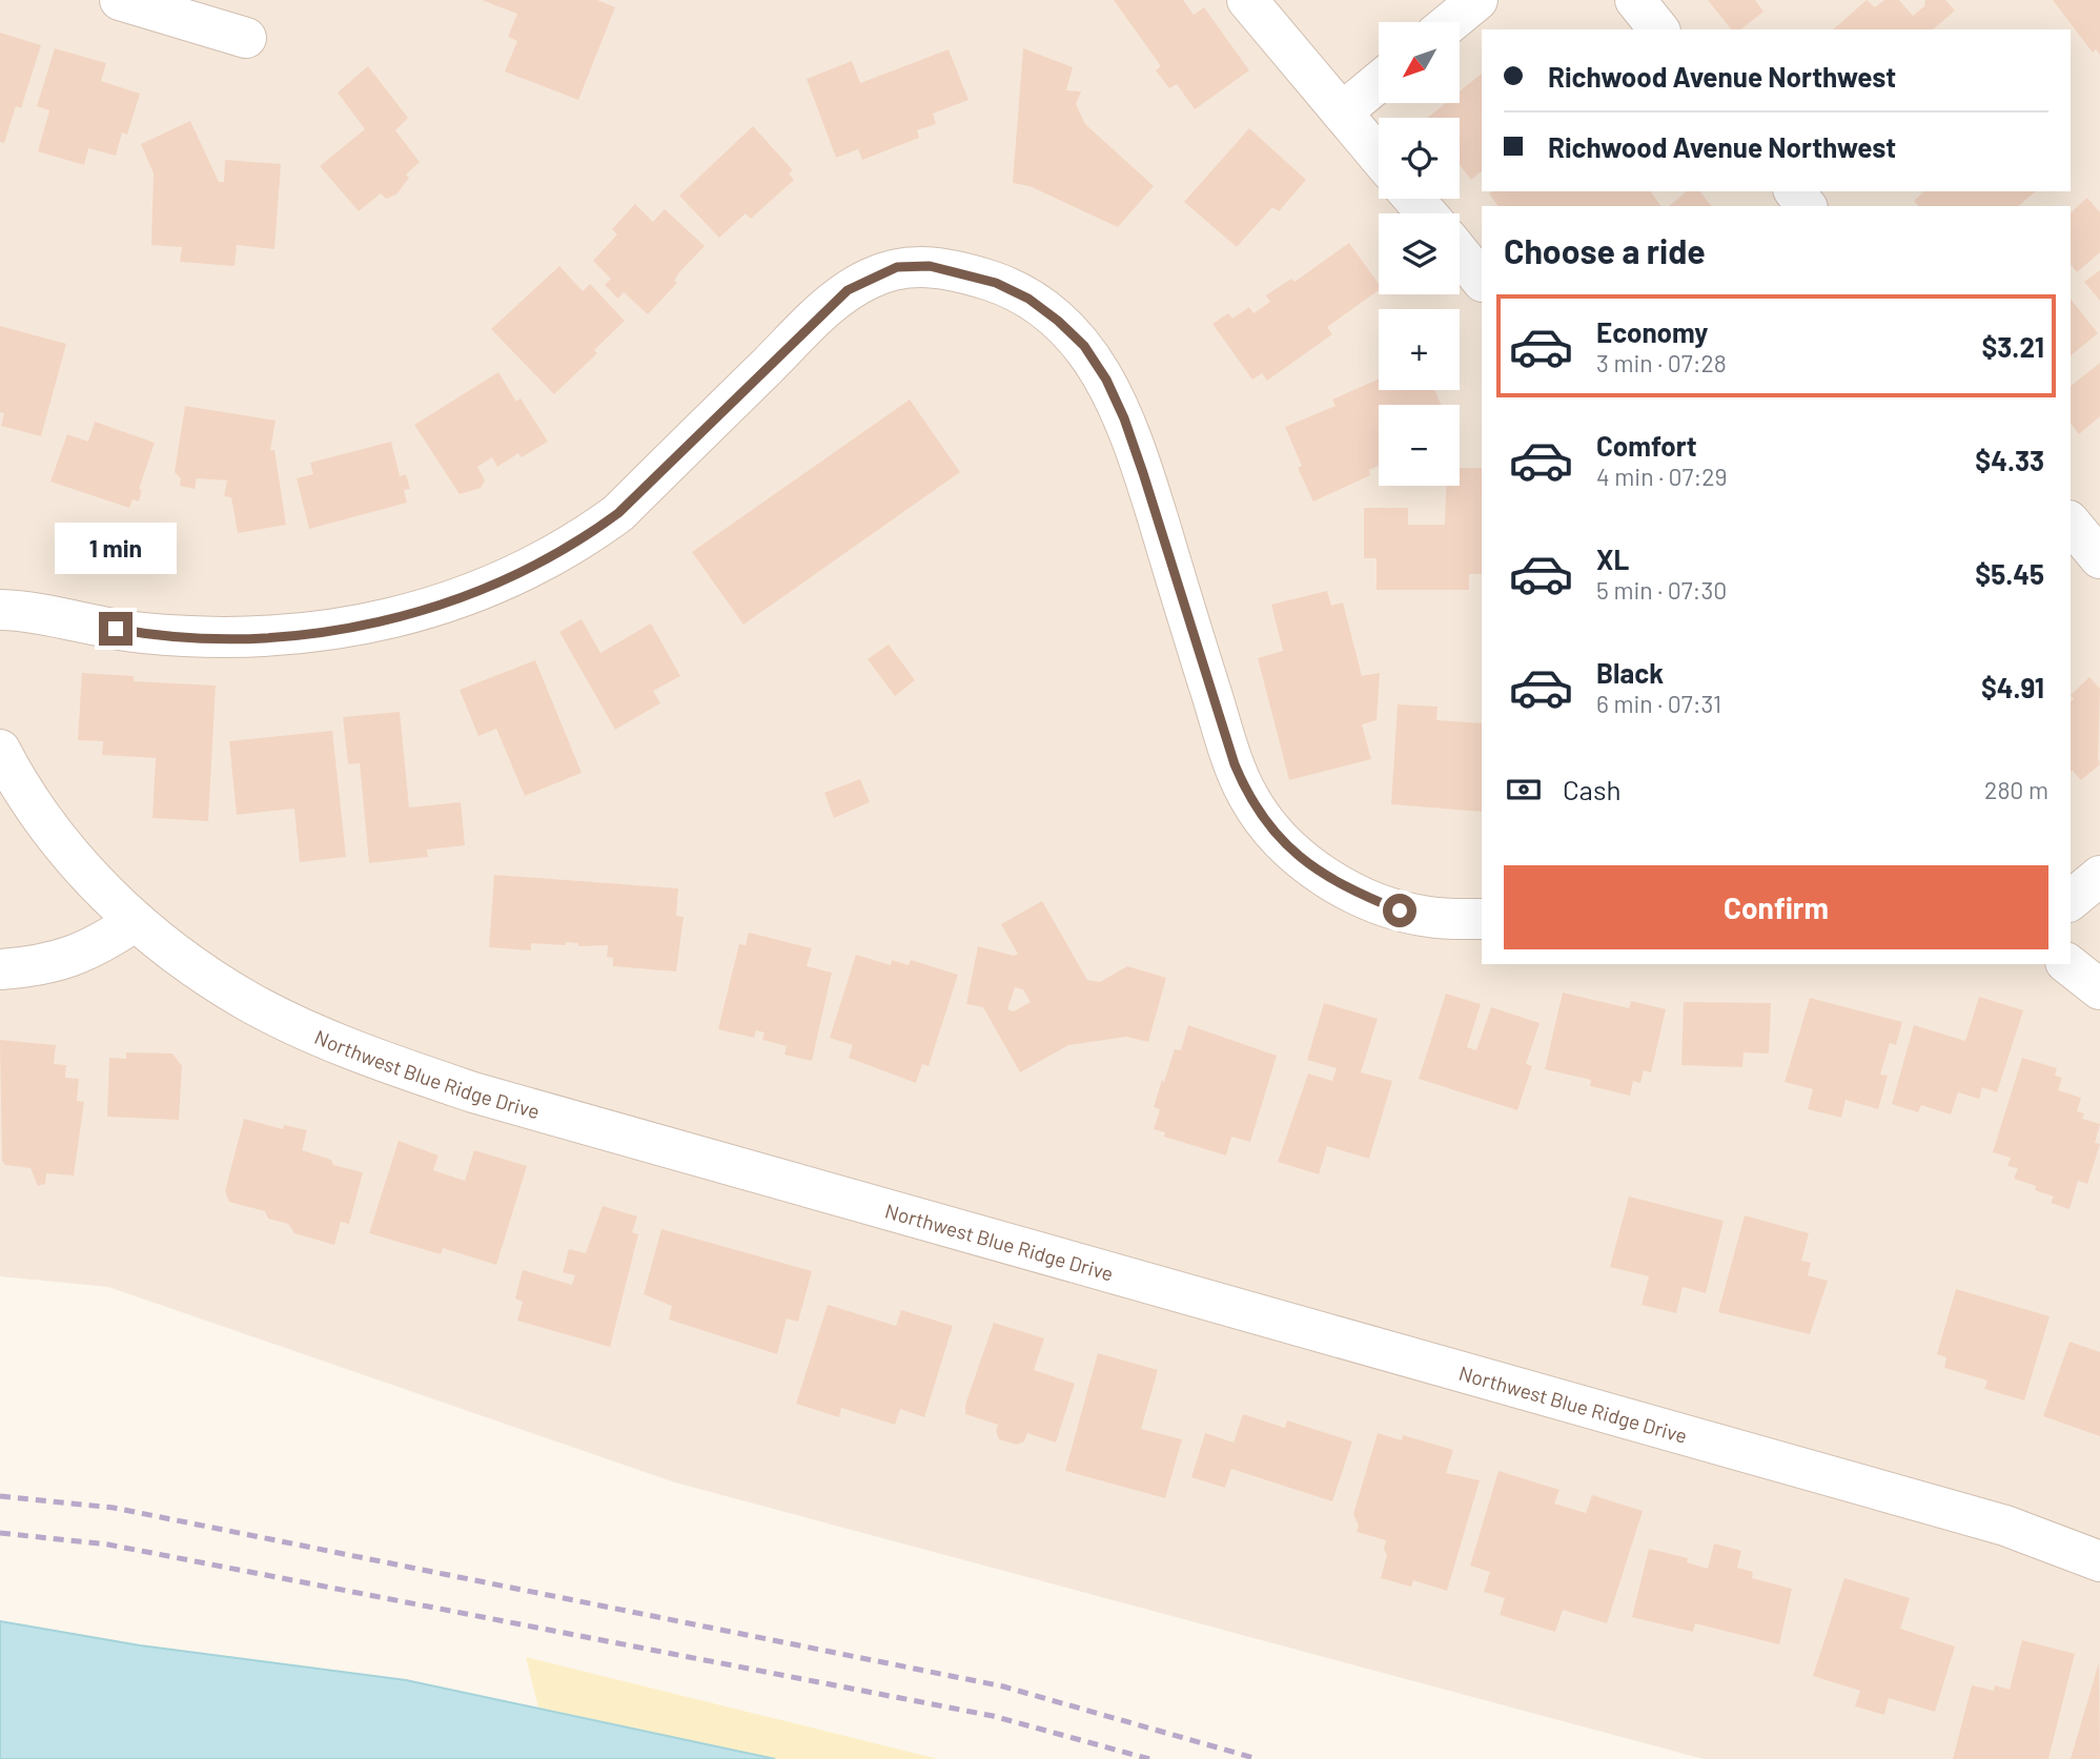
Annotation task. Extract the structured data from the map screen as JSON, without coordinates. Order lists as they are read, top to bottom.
{
  "streets": {
    "street": ["Northwest Blue Ridge Drive"]
  },
  "north": "bottom left",
  "page": {
    "map_buttons": ["+", "−"],
    "banner": ["Richwood Avenue Northwest", "Richwood Avenue Northwest"],
    "heading": "Choose a ride",
    "list": [
      {
        "name": "Economy",
        "note": "3 min · 07:28",
        "value": "$3.21"
      },
      {
        "name": "Comfort",
        "note": "4 min · 07:29",
        "value": "$4.33"
      },
      {
        "name": "XL",
        "note": "5 min · 07:30",
        "value": "$5.45"
      },
      {
        "name": "Black",
        "note": "6 min · 07:31",
        "value": "$4.91"
      }
    ],
    "bubble": "1 min",
    "pay": ["Cash", "280 m"],
    "buttons": "Confirm"
  }
}
